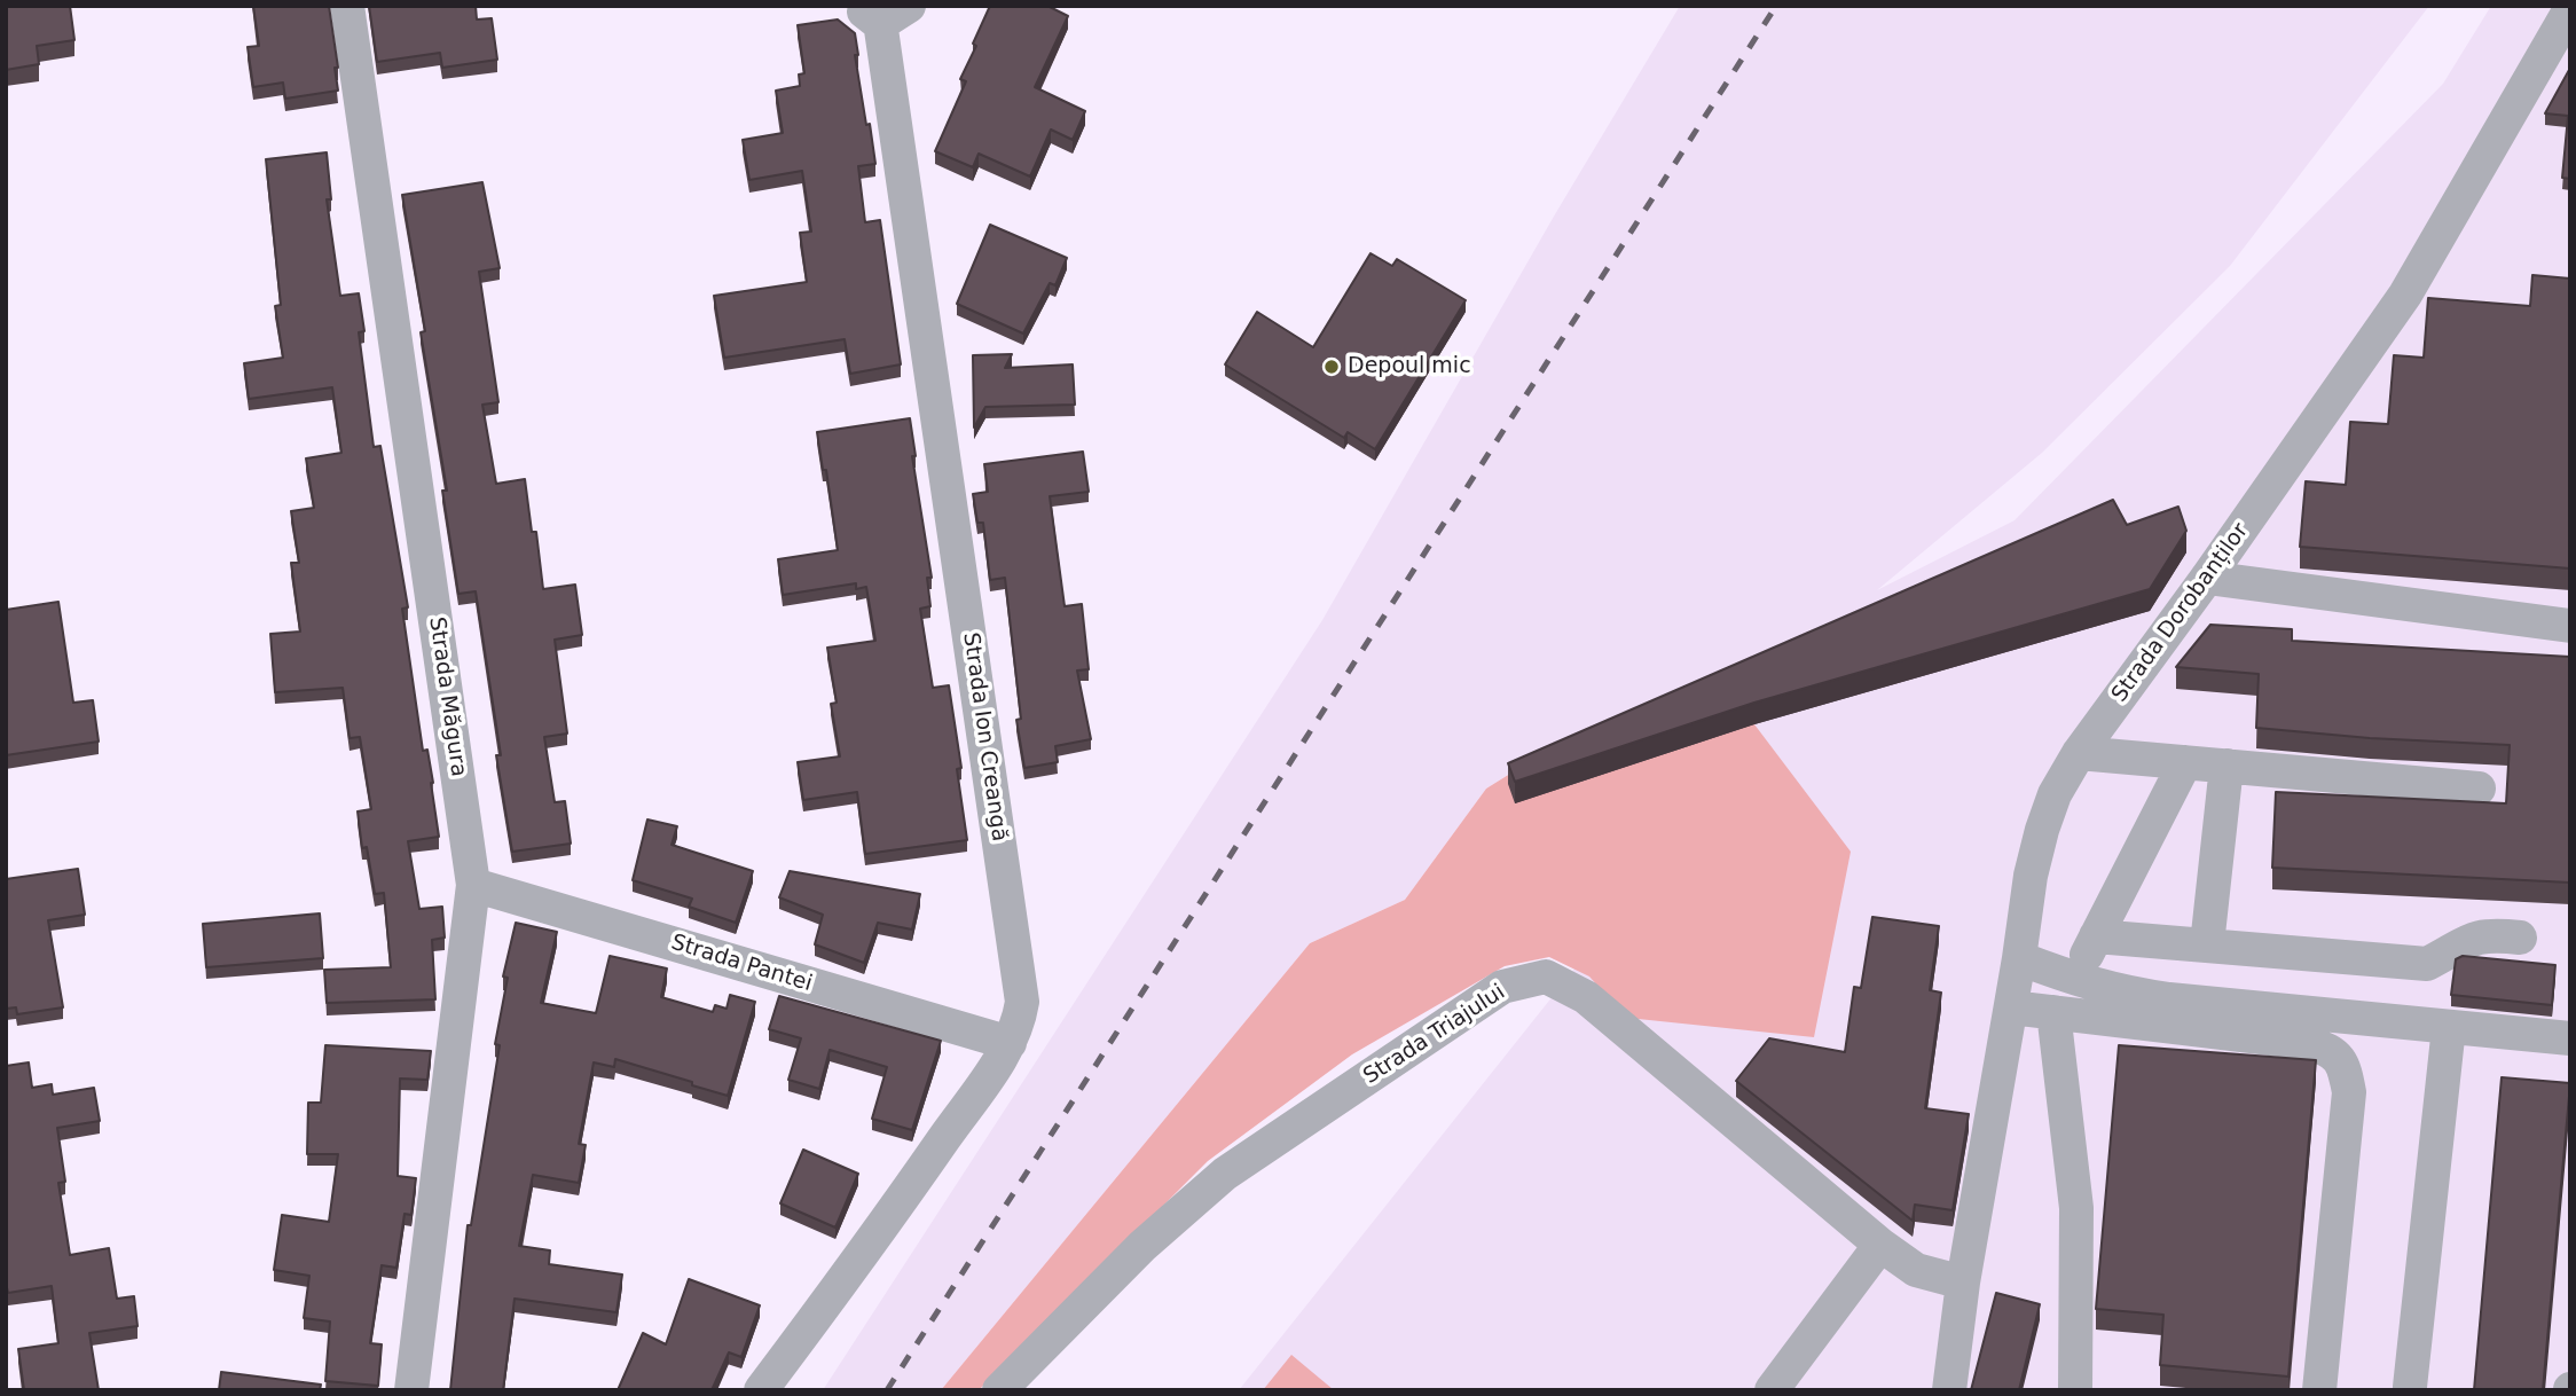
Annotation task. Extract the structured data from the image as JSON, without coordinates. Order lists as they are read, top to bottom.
{
  "streets": {
    "street": [
      "Strada Dorobanților",
      "Strada Măgura",
      "Strada Ion Creangă",
      "Strada Pantei",
      "Strada Triajului"
    ]
  },
  "crossings": [
    ["Strada Dorobanților", "Strada Triajului"],
    ["Strada Măgura", "Strada Pantei"],
    ["Strada Ion Creangă", "Strada Pantei"]
  ],
  "places": ["Depoul mic"]
}
